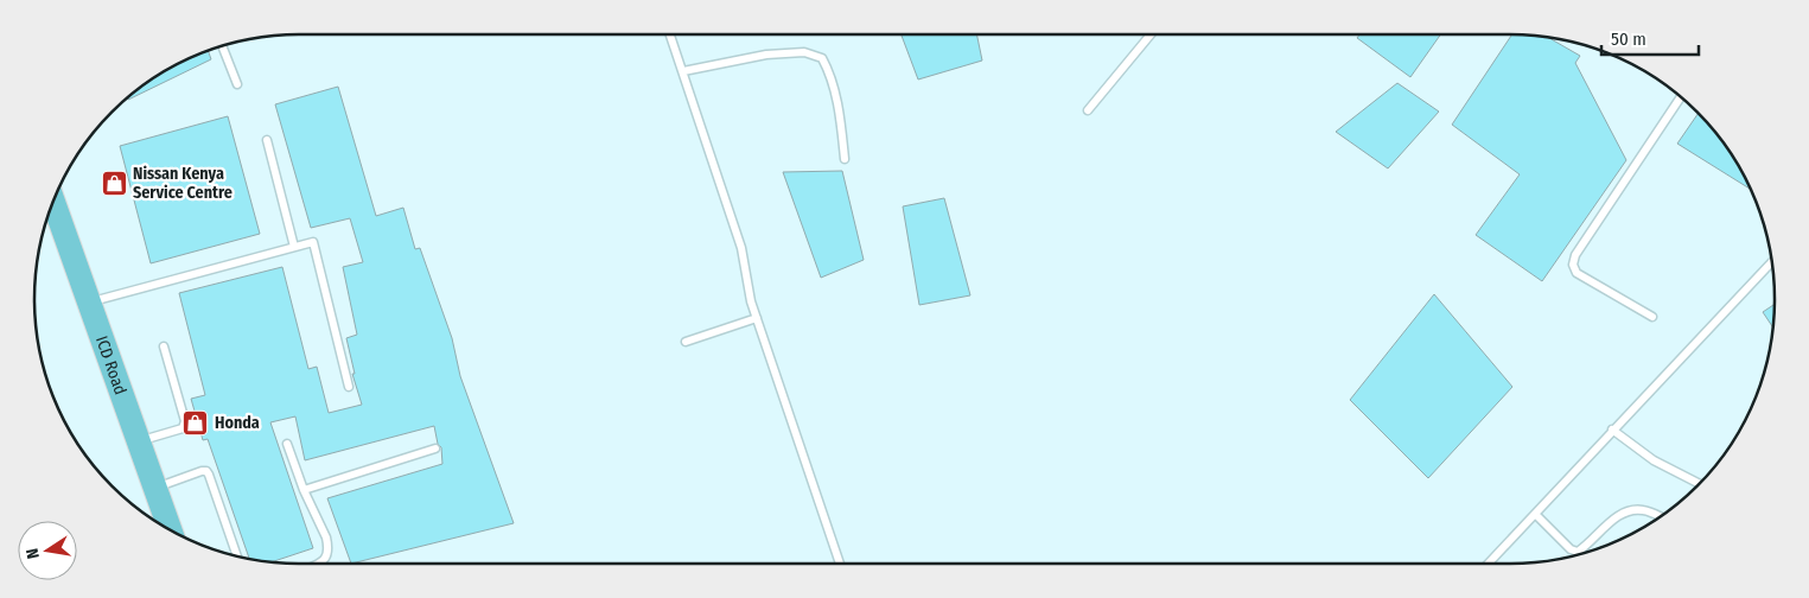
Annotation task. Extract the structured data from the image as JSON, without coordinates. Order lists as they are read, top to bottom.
{
  "streets": {
    "main road": ["ICD Road"]
  },
  "places": {
    "shop": ["Nissan Kenya Service Centre", "Honda"]
  },
  "scale_bar": "50 m",
  "north": "left"
}
